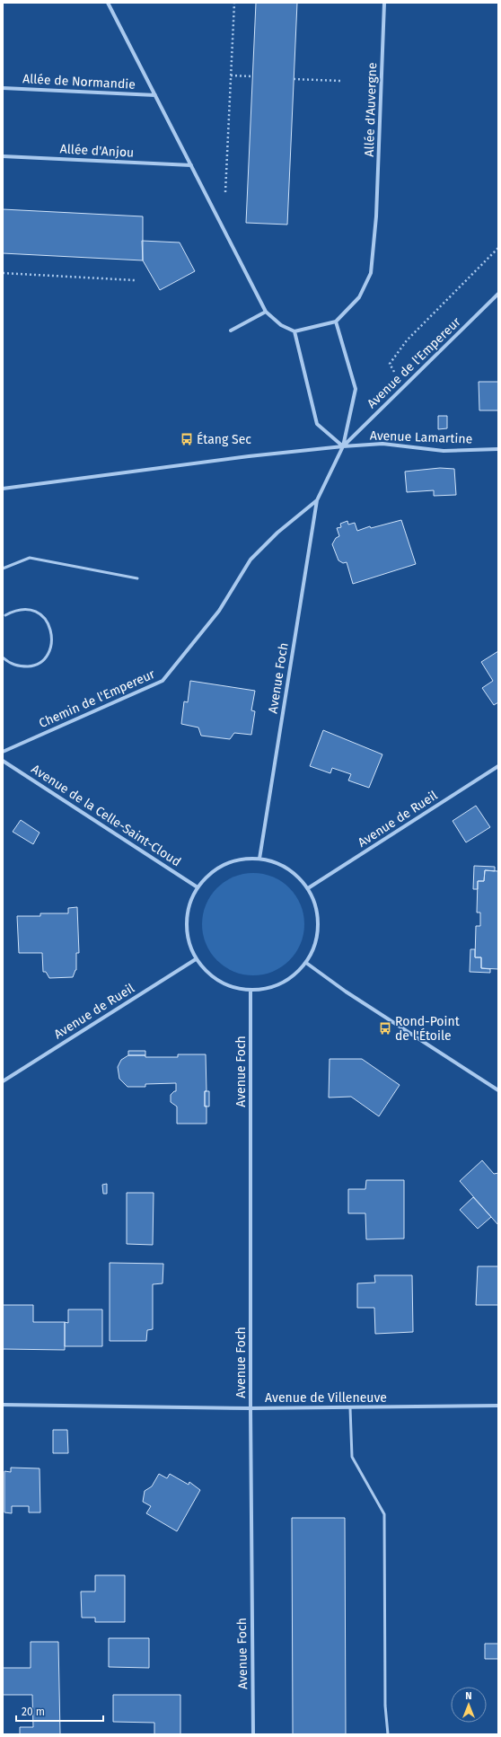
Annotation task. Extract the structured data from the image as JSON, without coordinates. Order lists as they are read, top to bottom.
{
  "streets": {
    "street": [
      "Allée de Normandie",
      "Allée d'Auvergne",
      "Allée d'Anjou",
      "Avenue de l'Empereur",
      "Avenue Lamartine",
      "Avenue Foch",
      "Chemin de l'Empereur",
      "Avenue de la Celle-Saint-Cloud",
      "Avenue de Rueil",
      "Avenue de Villeneuve"
    ]
  },
  "crossings": [
    ["Avenue de l'Empereur", "Avenue Lamartine"],
    ["Avenue de l'Empereur", "Chemin de l'Empereur"],
    ["Avenue Lamartine", "Chemin de l'Empereur"],
    ["Avenue Foch", "Chemin de l'Empereur"],
    ["Avenue Foch", "Avenue de Villeneuve"]
  ],
  "places": {
    "bus stop": ["Étang Sec", "Rond-Point de l'Étoile"]
  },
  "scale_bar": "20 m",
  "north": "top"
}
